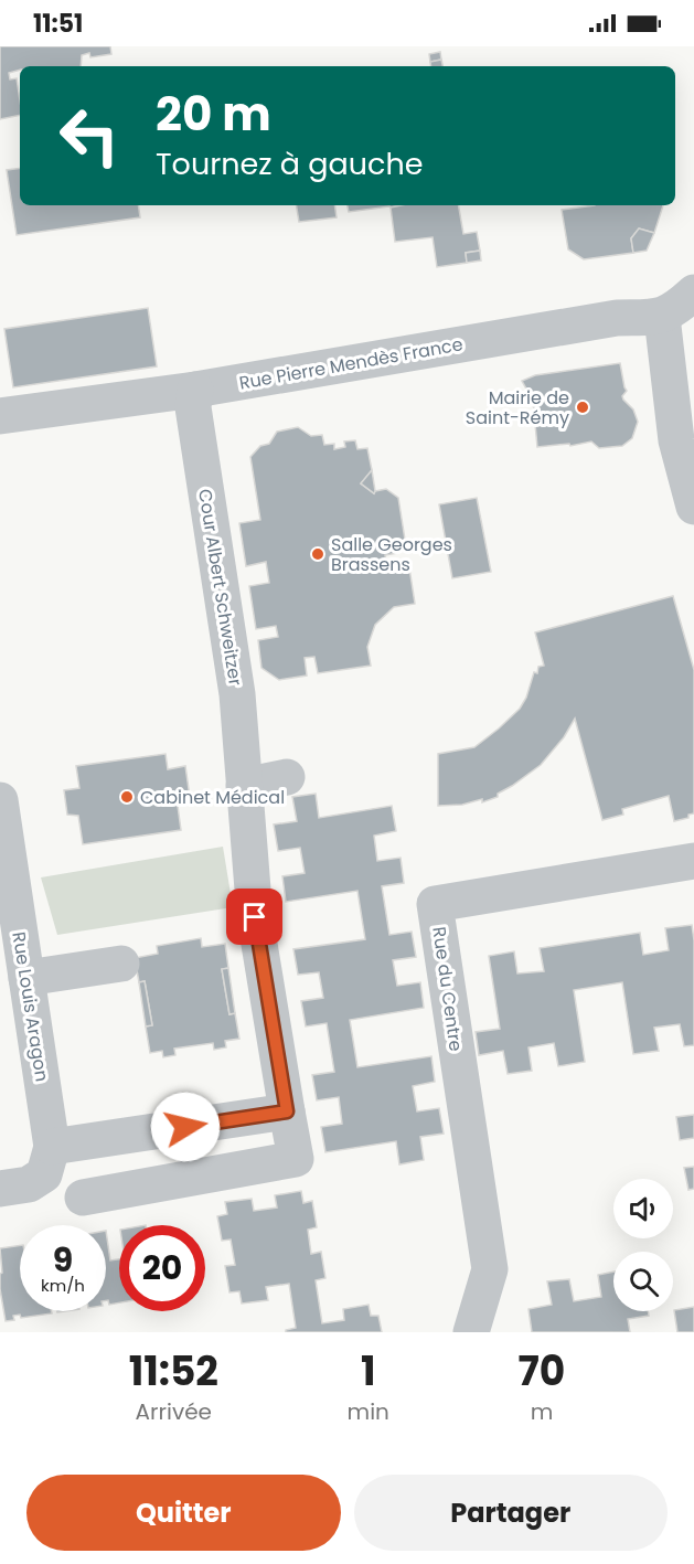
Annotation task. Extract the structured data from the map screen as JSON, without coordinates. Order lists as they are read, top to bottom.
{
  "streets": {
    "street": [
      "Rue Pierre Mendès France",
      "Cour Albert Schweitzer",
      "Rue du Centre",
      "Rue Louis Aragon"
    ]
  },
  "crossings": [
    ["Rue Pierre Mendès France", "Cour Albert Schweitzer"]
  ],
  "places": ["Mairie de Saint-Rémy", "Salle Georges Brassens", "Cabinet Médical"],
  "page": {
    "status": "11:51",
    "turn": ["20 m", "Tournez à gauche"],
    "speed": "9 km/h",
    "limit": "20",
    "eta": [
      "11:52",
      "Arrivée",
      "1",
      "min",
      "70",
      "m"
    ],
    "buttons": ["Quitter", "Partager"]
  }
}
